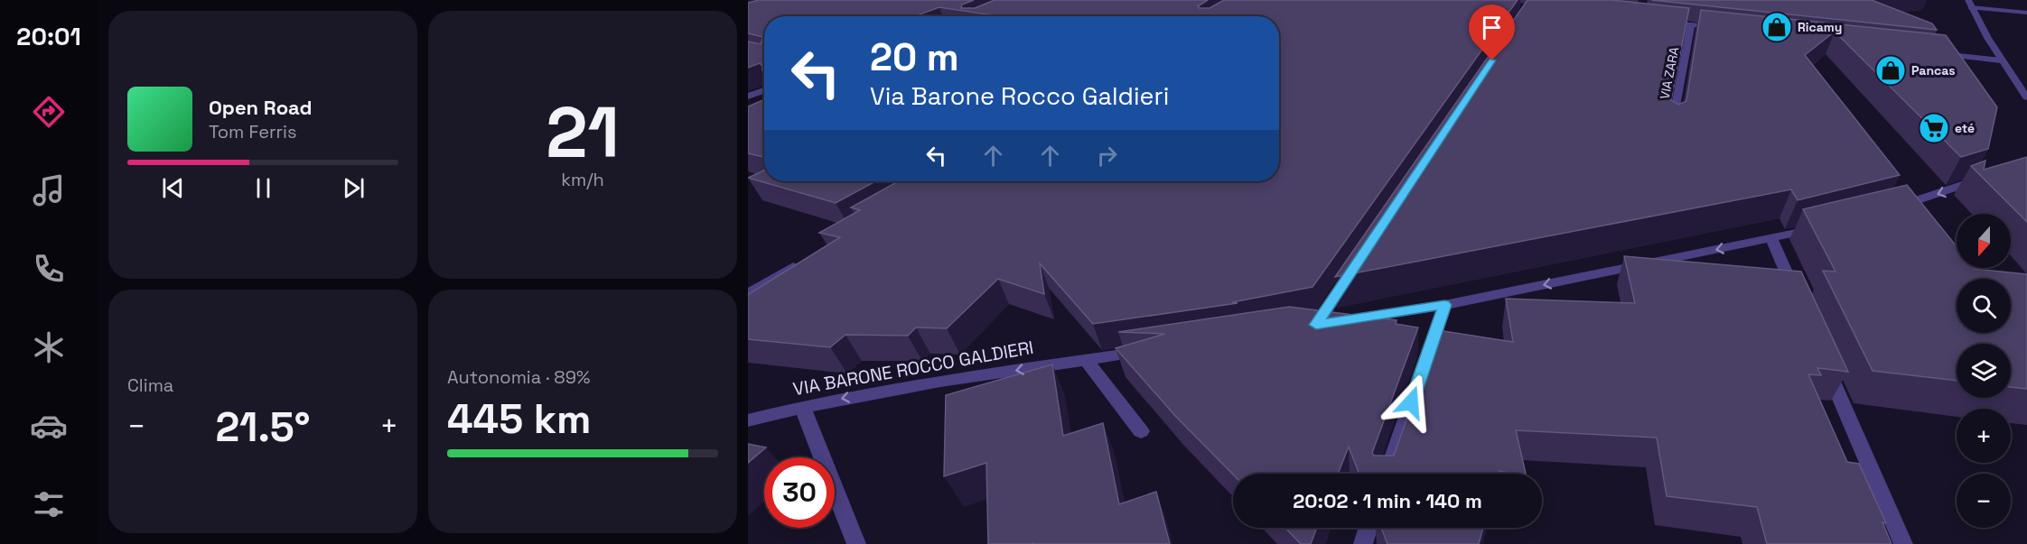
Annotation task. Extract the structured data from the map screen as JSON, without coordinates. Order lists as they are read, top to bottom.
{
  "streets": {
    "street": ["VIA ZARA", "VIA BARONE ROCCO GALDIERI"]
  },
  "one_way": ["VIA BARONE ROCCO GALDIERI"],
  "places": {
    "shop": ["Ricamy", "Pancas"],
    "supermarket": ["eté"]
  },
  "north": "bottom",
  "page": {
    "tabs": "20:01",
    "tile": [
      ["21", "km/h"],
      "Clima",
      ["Autonomia · 89%", "445 km"]
    ],
    "turn": ["20 m", "Via Barone Rocco Galdieri"],
    "song": ["Open Road", "Tom Ferris"],
    "map_buttons": ["+", "−"],
    "heat": ["−", "21.5°", "+"],
    "limit": "30",
    "trip": "20:02 · 1 min · 140 m"
  }
}
